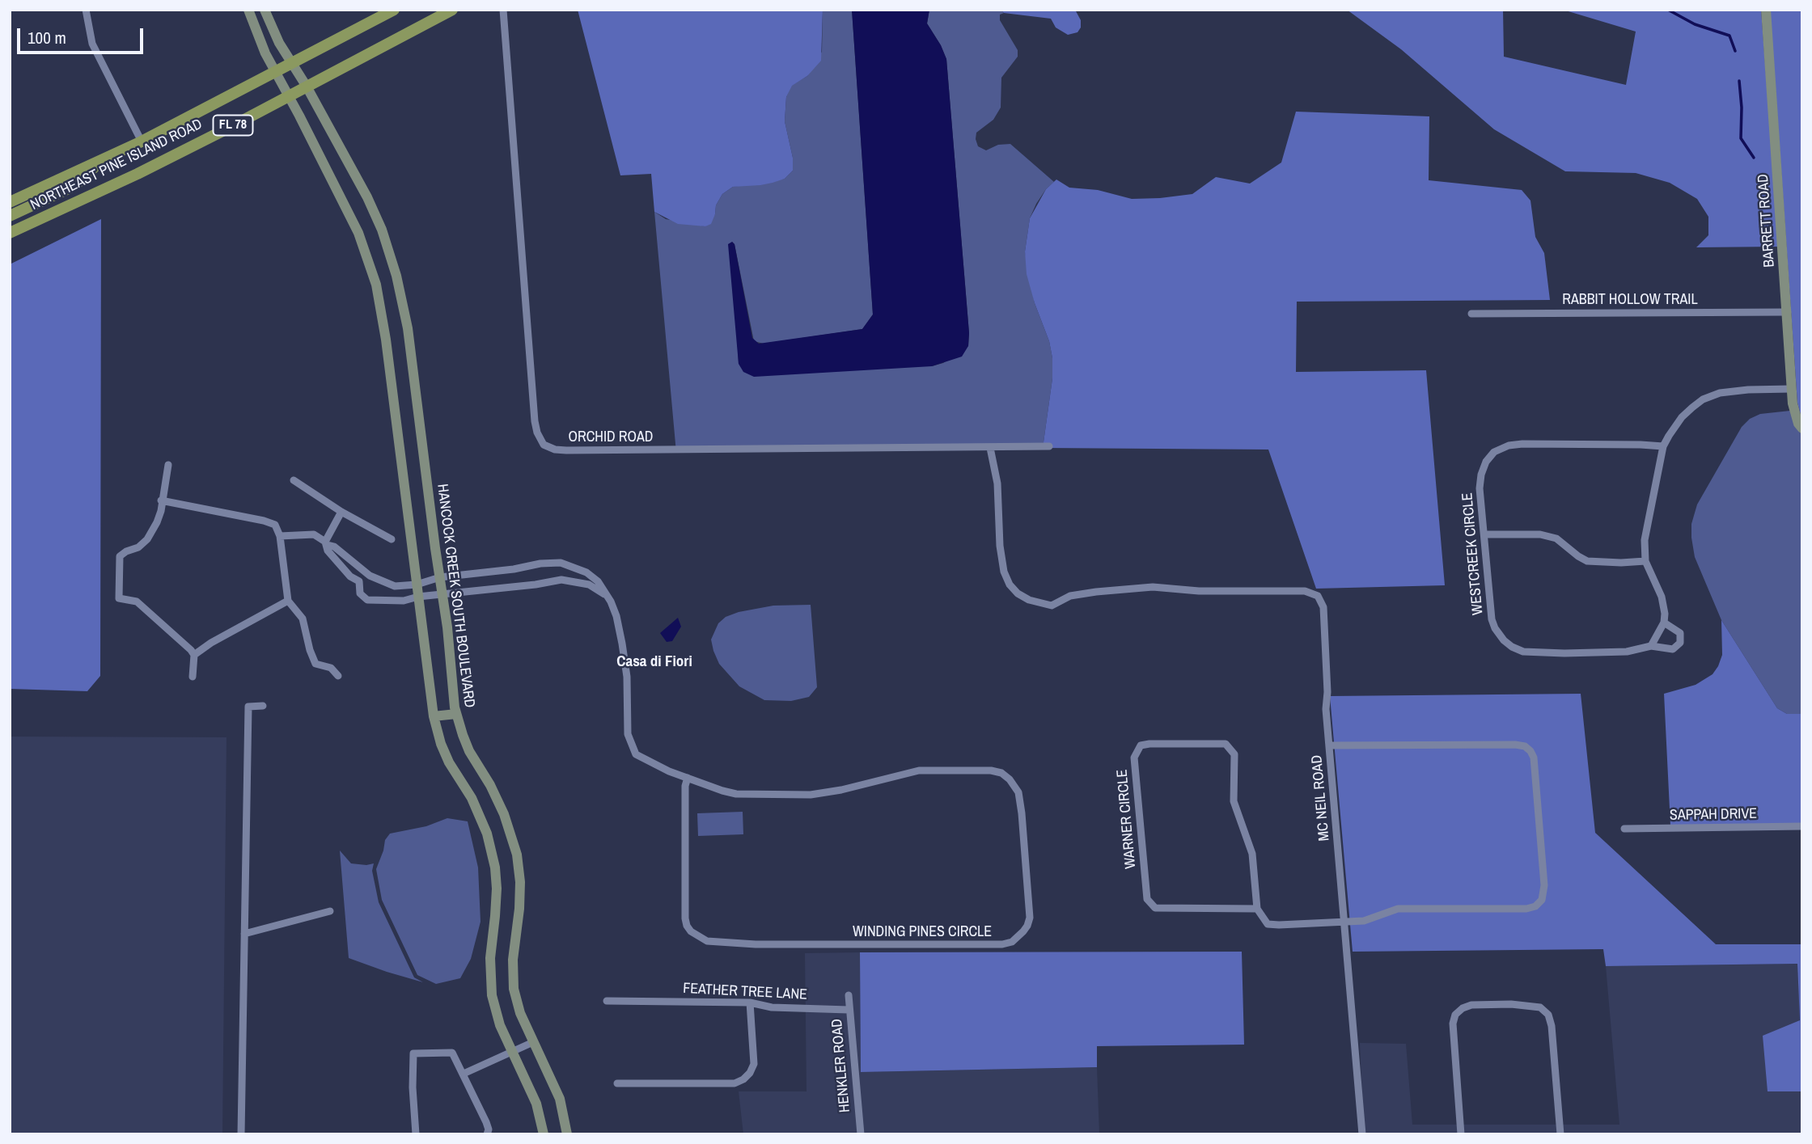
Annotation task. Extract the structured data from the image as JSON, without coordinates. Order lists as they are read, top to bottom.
{
  "streets": {
    "main road": ["FL 78", "NORTHEAST PINE ISLAND ROAD"],
    "street": [
      "BARRETT ROAD",
      "RABBIT HOLLOW TRAIL",
      "ORCHID ROAD",
      "WESTCREEK CIRCLE",
      "HANCOCK CREEK SOUTH BOULEVARD",
      "MC NEIL ROAD",
      "SAPPAH DRIVE",
      "WARNER CIRCLE",
      "WINDING PINES CIRCLE",
      "FEATHER TREE LANE",
      "HENKLER ROAD"
    ]
  },
  "crossings": [
    ["NORTHEAST PINE ISLAND ROAD", "HANCOCK CREEK SOUTH BOULEVARD"],
    ["BARRETT ROAD", "RABBIT HOLLOW TRAIL"],
    ["ORCHID ROAD", "MC NEIL ROAD"],
    ["HANCOCK CREEK SOUTH BOULEVARD", "WINDING PINES CIRCLE"],
    ["FEATHER TREE LANE", "HENKLER ROAD"]
  ],
  "districts": ["Casa di Fiori"],
  "scale_bar": "100 m"
}
